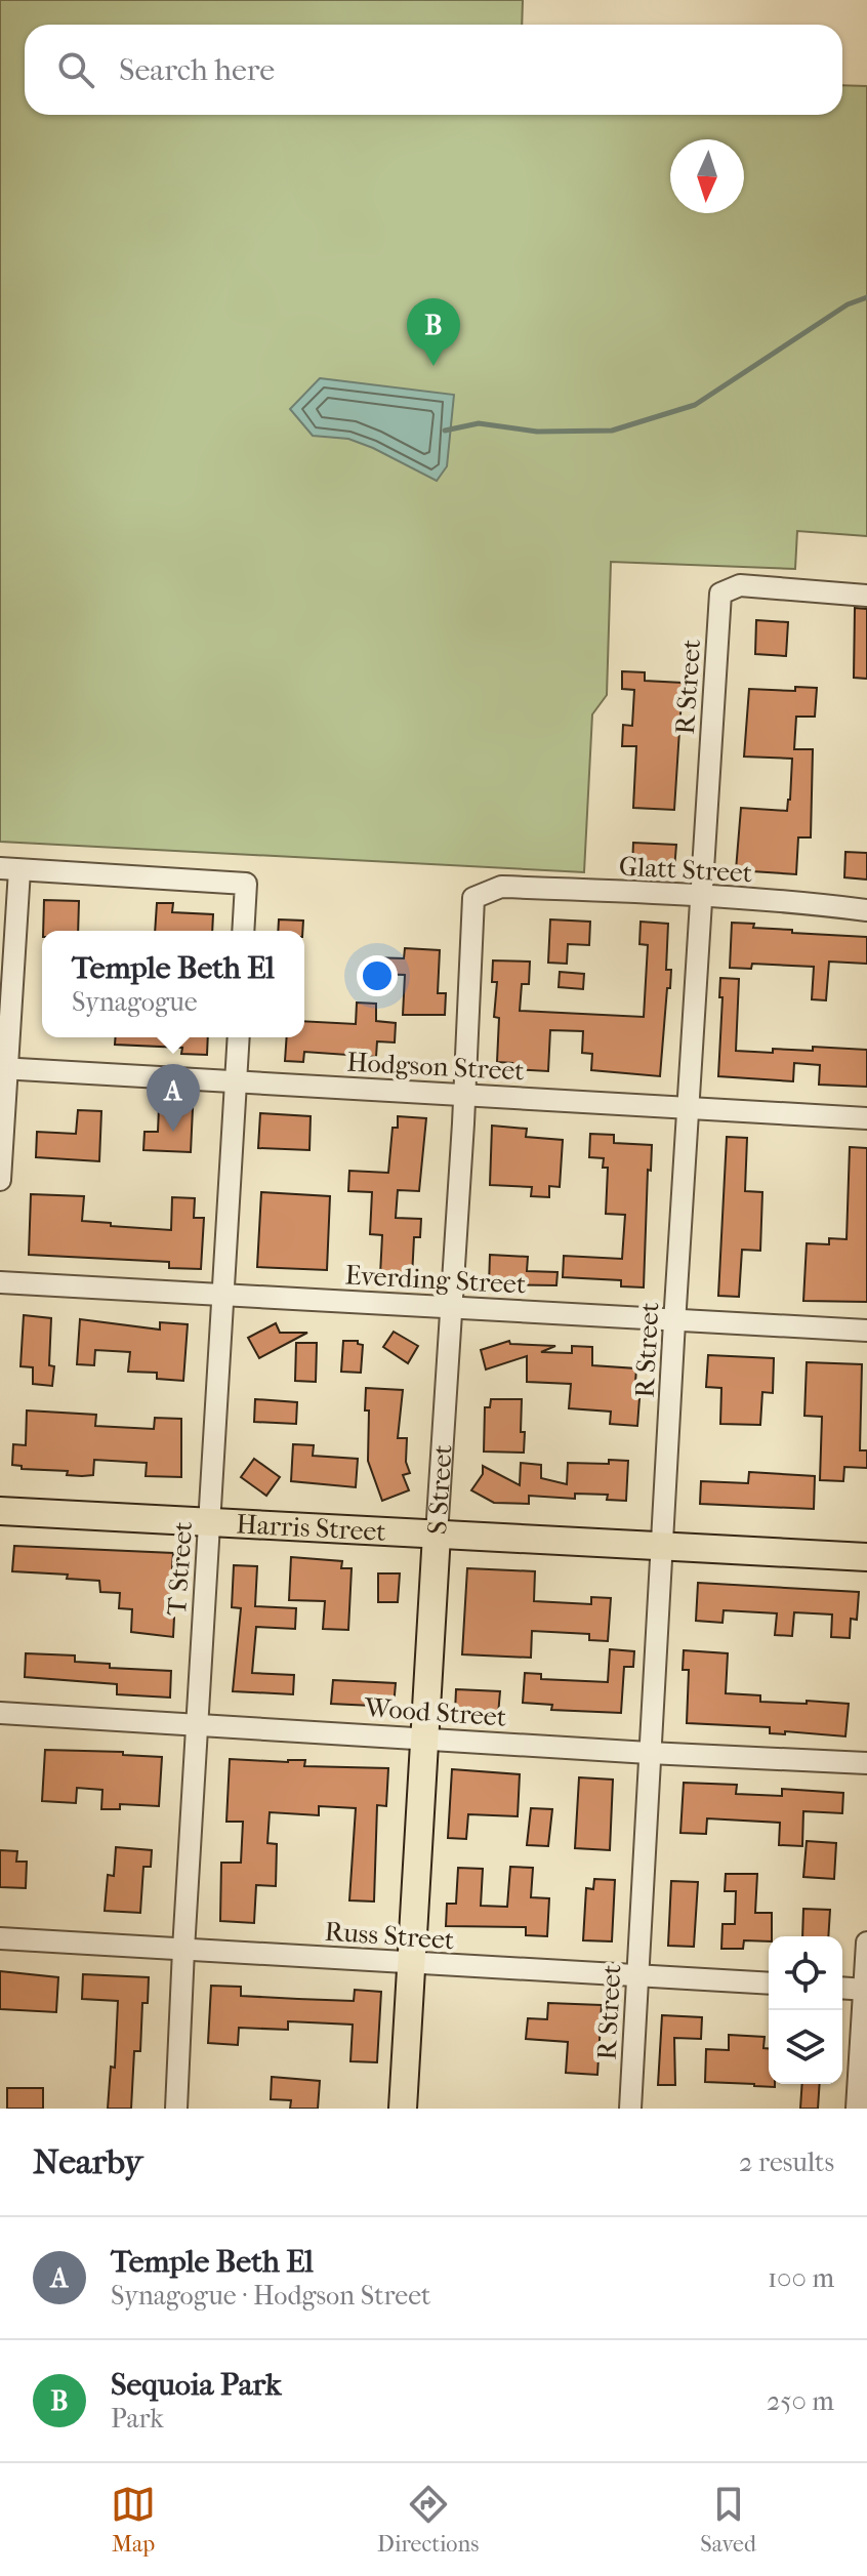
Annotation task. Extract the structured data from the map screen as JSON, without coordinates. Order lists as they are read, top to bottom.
{
  "streets": {
    "main road": ["S Street", "Harris Street"],
    "street": [
      "R Street",
      "Glatt Street",
      "Hodgson Street",
      "Everding Street",
      "T Street",
      "Wood Street",
      "Russ Street"
    ]
  },
  "crossings": [
    ["R Street", "Glatt Street"],
    ["R Street", "Hodgson Street"],
    ["R Street", "Everding Street"],
    ["R Street", "Harris Street"],
    ["R Street", "Wood Street"],
    ["R Street", "Russ Street"],
    ["Glatt Street", "S Street"],
    ["Hodgson Street", "S Street"],
    ["Hodgson Street", "T Street"],
    ["Everding Street", "S Street"],
    ["Everding Street", "T Street"],
    ["S Street", "Harris Street"],
    ["S Street", "Wood Street"],
    ["S Street", "Russ Street"],
    ["Harris Street", "T Street"],
    ["T Street", "Wood Street"],
    ["T Street", "Russ Street"]
  ],
  "north": "bottom",
  "page": {
    "search": "Search here",
    "pins": ["B", "A"],
    "popup": ["Temple Beth El", "Synagogue"],
    "heading": ["Nearby", "2 results"],
    "list": [
      {
        "mark": "A",
        "name": "Temple Beth El",
        "note": "Synagogue · Hodgson Street",
        "value": "100 m"
      },
      {
        "mark": "B",
        "name": "Sequoia Park",
        "note": "Park",
        "value": "250 m"
      }
    ],
    "nav": ["Map", "Directions", "Saved"]
  }
}
